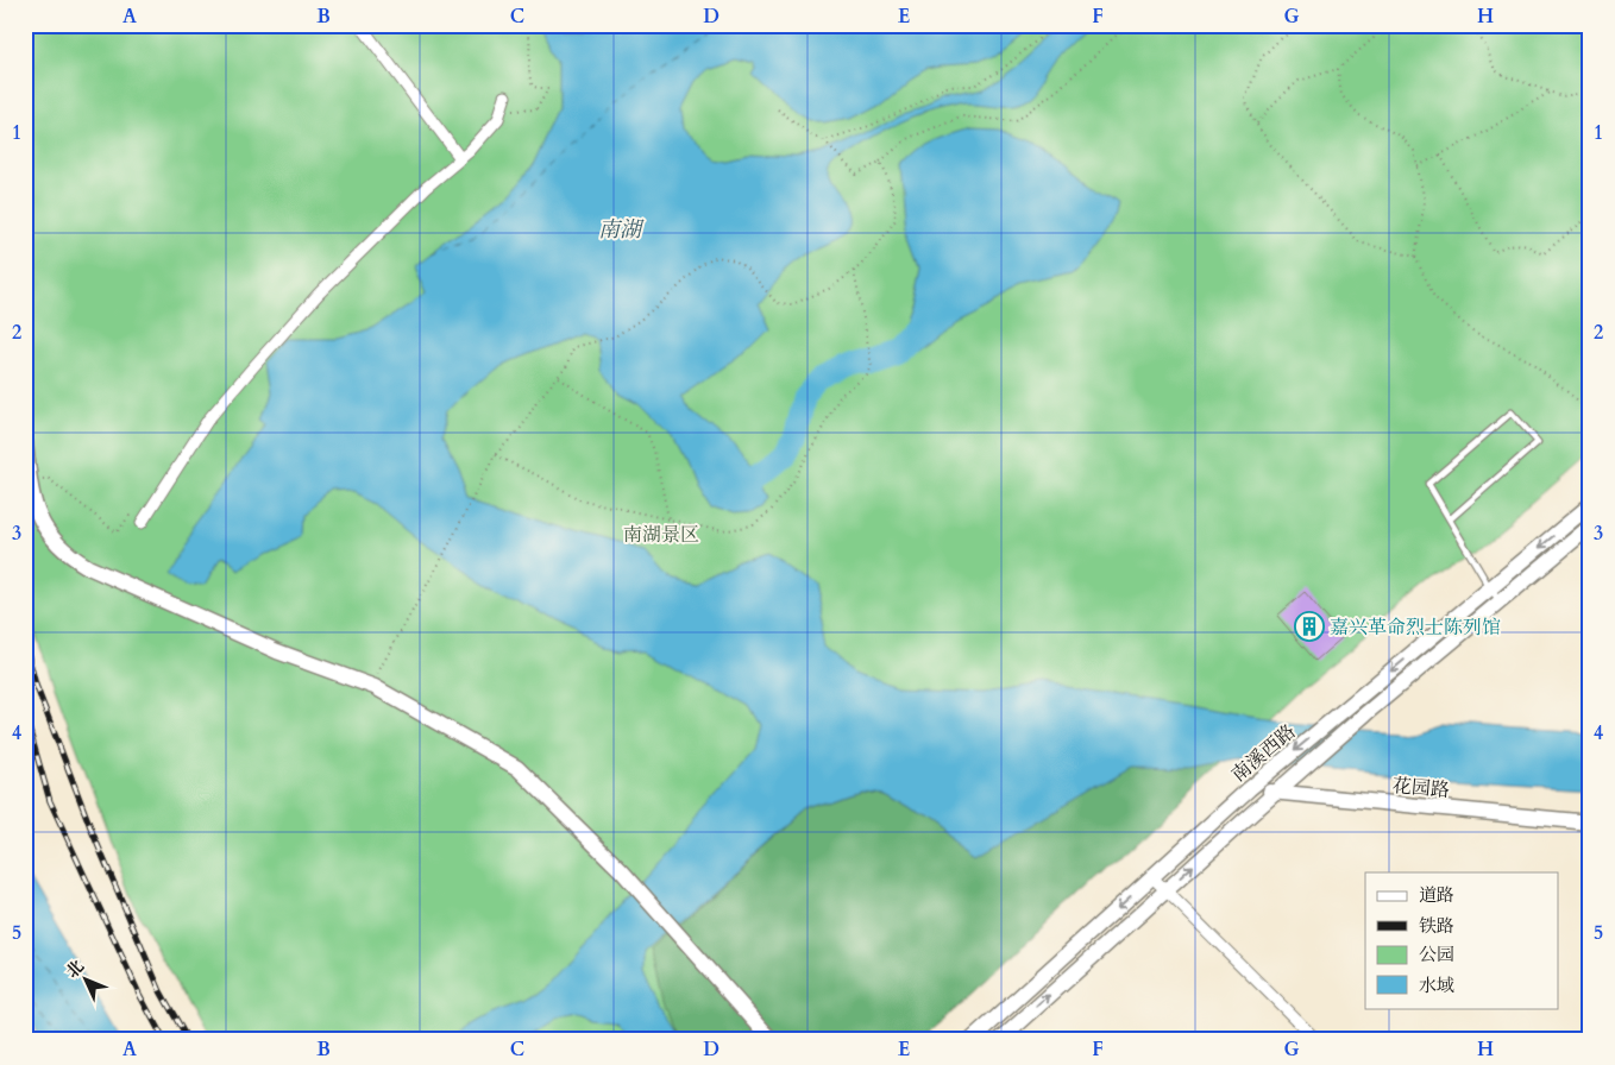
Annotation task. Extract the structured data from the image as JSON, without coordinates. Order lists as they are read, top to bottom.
{
  "streets": {
    "main road": ["南溪西路", "花园路"]
  },
  "crossings": [
    ["南溪西路", "花园路"]
  ],
  "water": ["南湖"],
  "parks": ["南湖景区"],
  "places": {
    "building": ["嘉兴革命烈士陈列馆"]
  },
  "legend": [
    "道路",
    "铁路",
    "公园",
    "水域"
  ],
  "north": "top left",
  "grid": {
    "columns": [
      "A",
      "B",
      "C",
      "D",
      "E",
      "F",
      "G",
      "H"
    ],
    "rows": [
      "1",
      "2",
      "3",
      "4",
      "5"
    ]
  }
}
